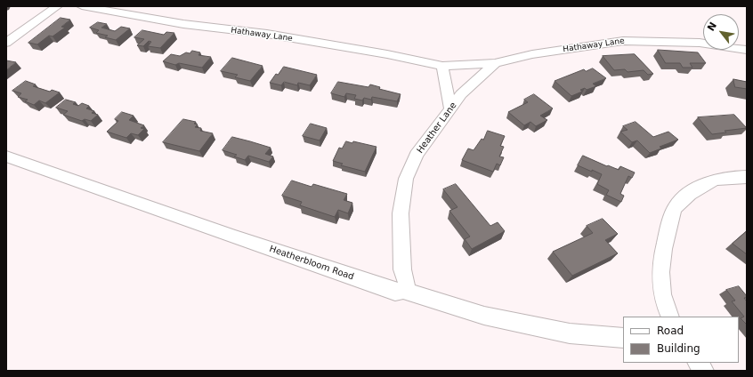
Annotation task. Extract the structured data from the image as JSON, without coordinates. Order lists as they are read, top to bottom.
{
  "streets": {
    "street": ["Hathaway Lane", "Heather Lane", "Heatherbloom Road"]
  },
  "crossings": [
    ["Hathaway Lane", "Heather Lane"],
    ["Heather Lane", "Heatherbloom Road"]
  ],
  "legend": ["Road", "Building"],
  "north": "top left"
}
